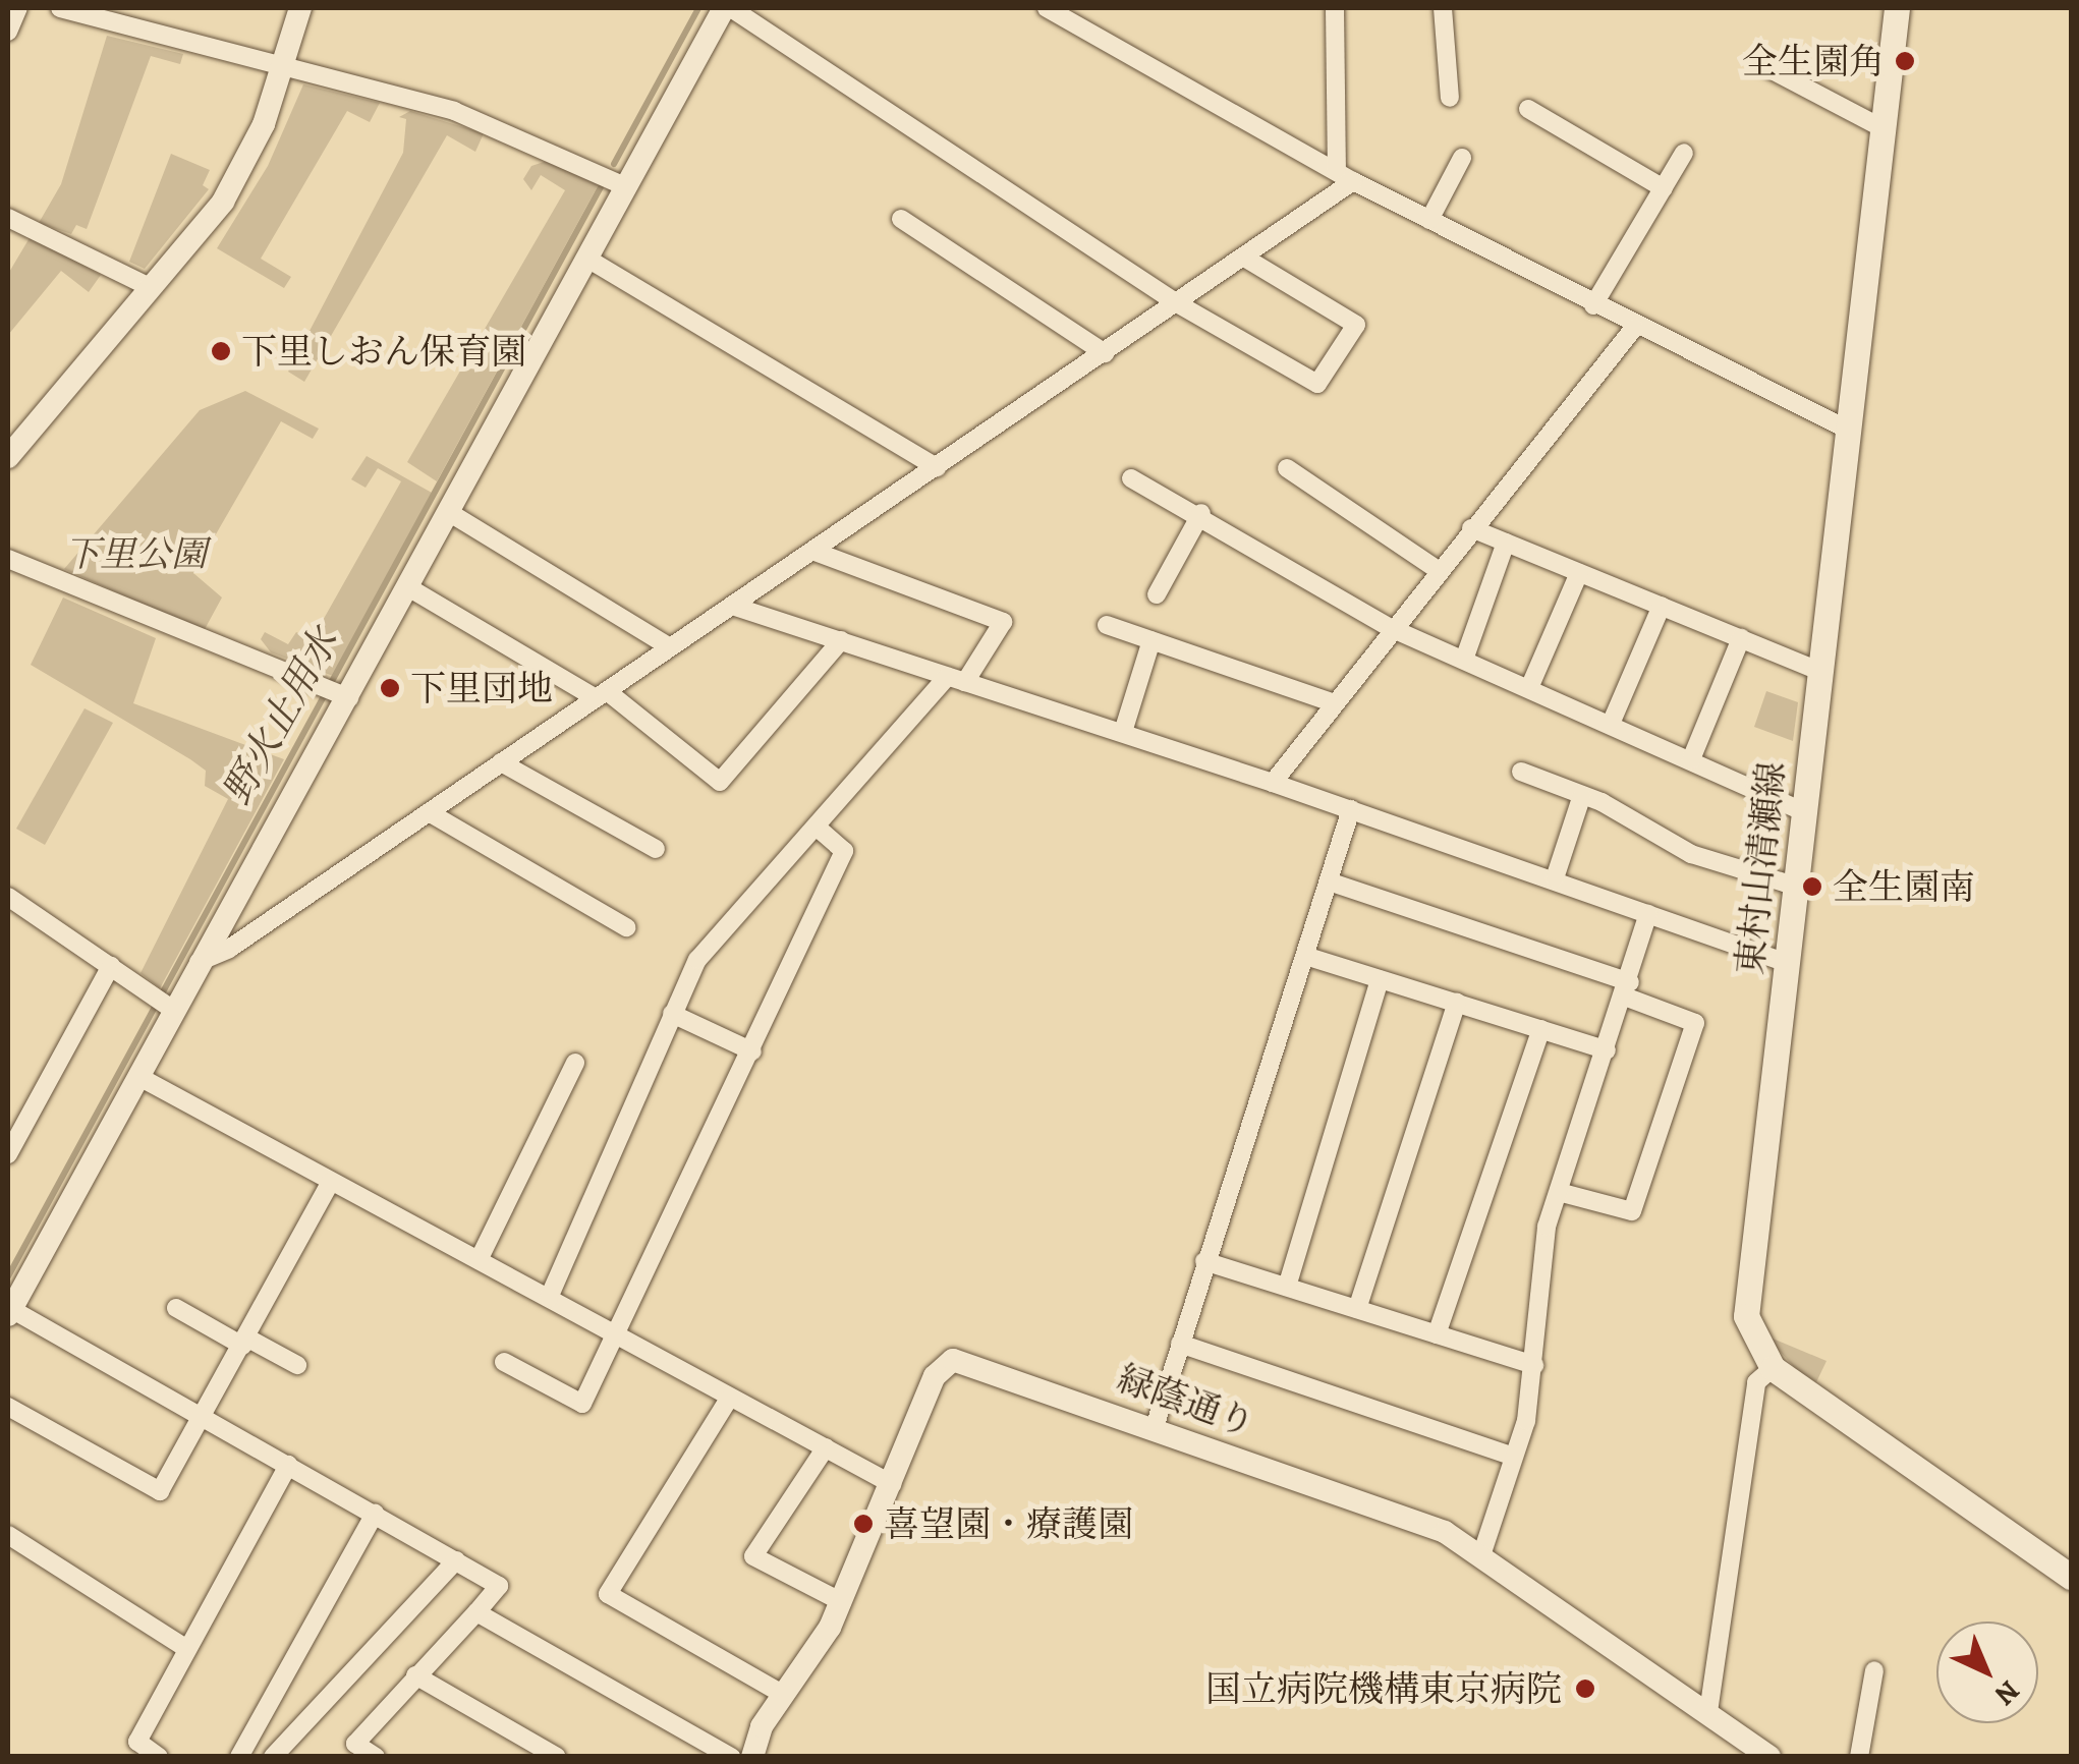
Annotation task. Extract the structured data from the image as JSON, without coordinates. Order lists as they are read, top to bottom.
{
  "streets": {
    "main road": ["東村山清瀬線"],
    "street": ["緑蔭通り"]
  },
  "water": ["野火止用水"],
  "parks": ["下里公園"],
  "places": [
    "全生園角",
    "下里しおん保育園",
    "下里団地",
    "全生園南",
    "喜望園・療護園",
    "国立病院機構東京病院"
  ],
  "north": "bottom right"
}
